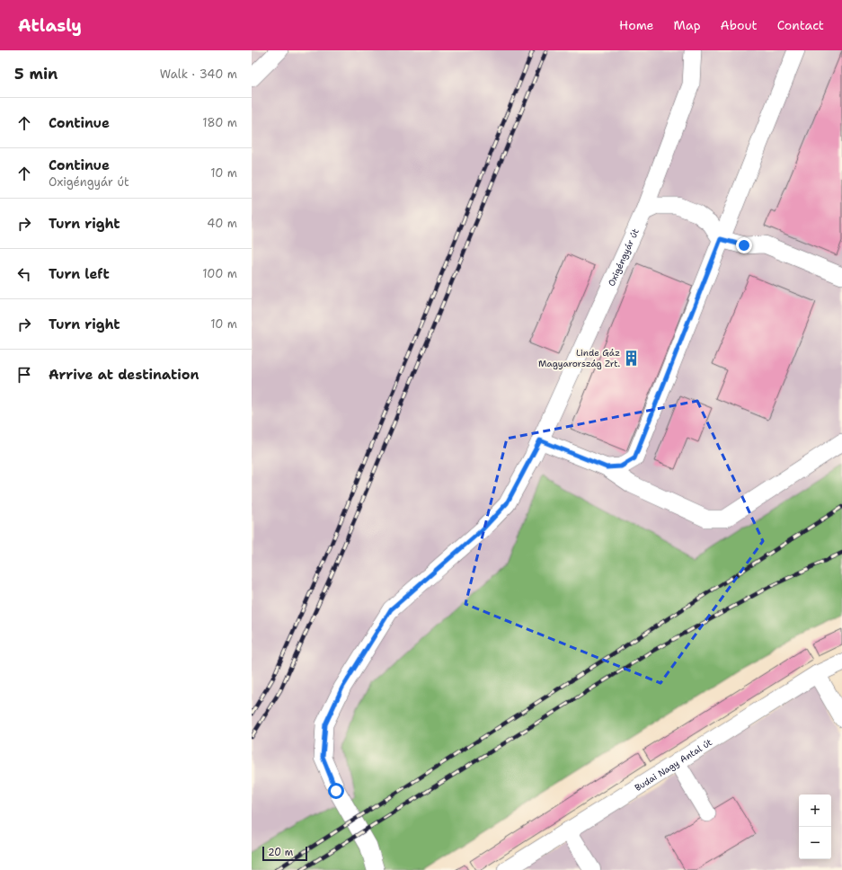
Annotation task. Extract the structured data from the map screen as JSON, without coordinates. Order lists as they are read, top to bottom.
{
  "streets": {
    "street": ["Oxigéngyár út", "Budai Nagy Antal út"]
  },
  "places": {
    "building": ["Linde Gáz Magyarország Zrt."]
  },
  "scale_bar": "20 m",
  "page": {
    "header": "Atlasly",
    "nav": [
      "Home",
      "Map",
      "About",
      "Contact"
    ],
    "heading": ["5 min", "Walk · 340 m"],
    "list": [
      ["Continue", "180 m"],
      ["Continue", "Oxigéngyár út", "10 m"],
      ["Turn right", "40 m"],
      ["Turn left", "100 m"],
      ["Turn right", "10 m"],
      "Arrive at destination"
    ],
    "map_buttons": ["+", "−"],
    "scale": "20 m"
  }
}
